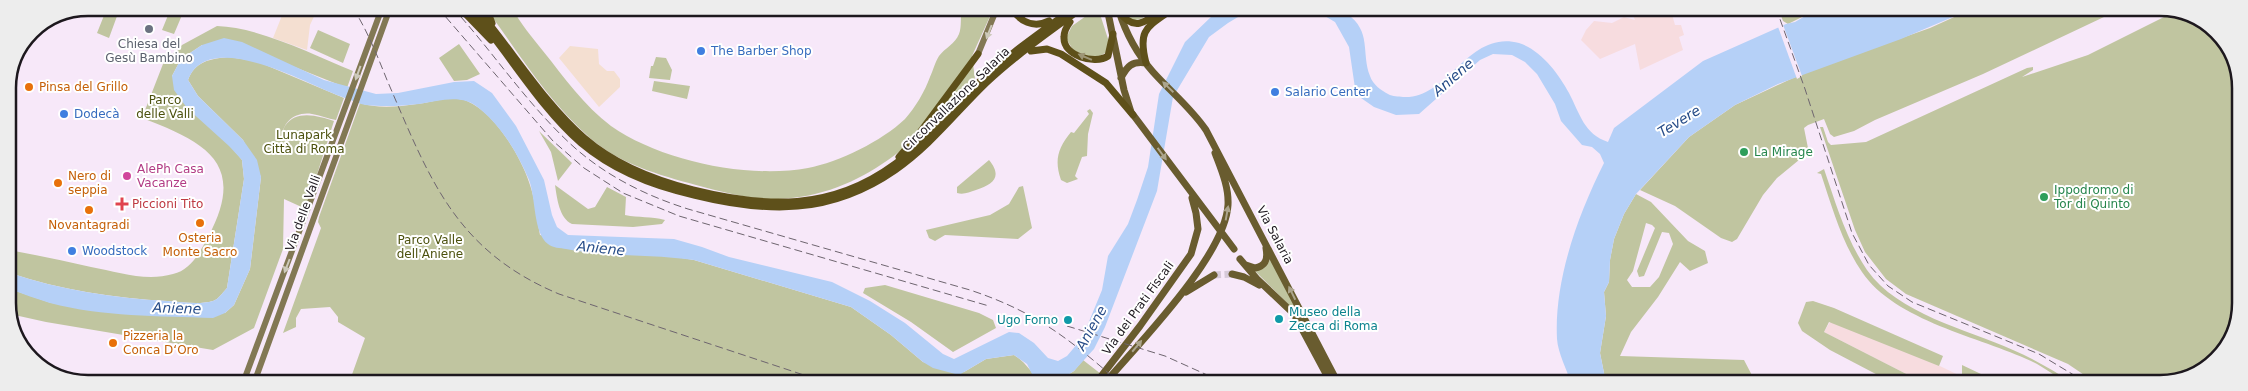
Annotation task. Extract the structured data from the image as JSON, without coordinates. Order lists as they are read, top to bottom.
{
  "streets": {
    "highway": ["Circonvallazione Salaria"],
    "main road": ["Via delle Valli", "Via Salaria", "Via dei Prati Fiscali"]
  },
  "crossings": [
    ["Via Salaria", "Via dei Prati Fiscali"]
  ],
  "water": ["Aniene", "Tevere"],
  "parks": ["Parco delle Valli", "Lunapark Città di Roma", "Parco Valle dell'Aniene"],
  "places": {
    "other": [
      "Chiesa del Gesù Bambino",
      "The Barber Shop",
      "Pinsa del Grillo",
      "Salario Center",
      "Dodecà",
      "La Mirage",
      "AlePh Casa Vacanze",
      "Nero di seppia",
      "Ippodromo di Tor di Quinto",
      "Novantagradi",
      "Osteria Monte Sacro",
      "Woodstock",
      "Museo della Zecca di Roma",
      "Ugo Forno",
      "Pizzeria la Conca D‘Oro"
    ],
    "health": ["Piccioni Tito"]
  }
}
